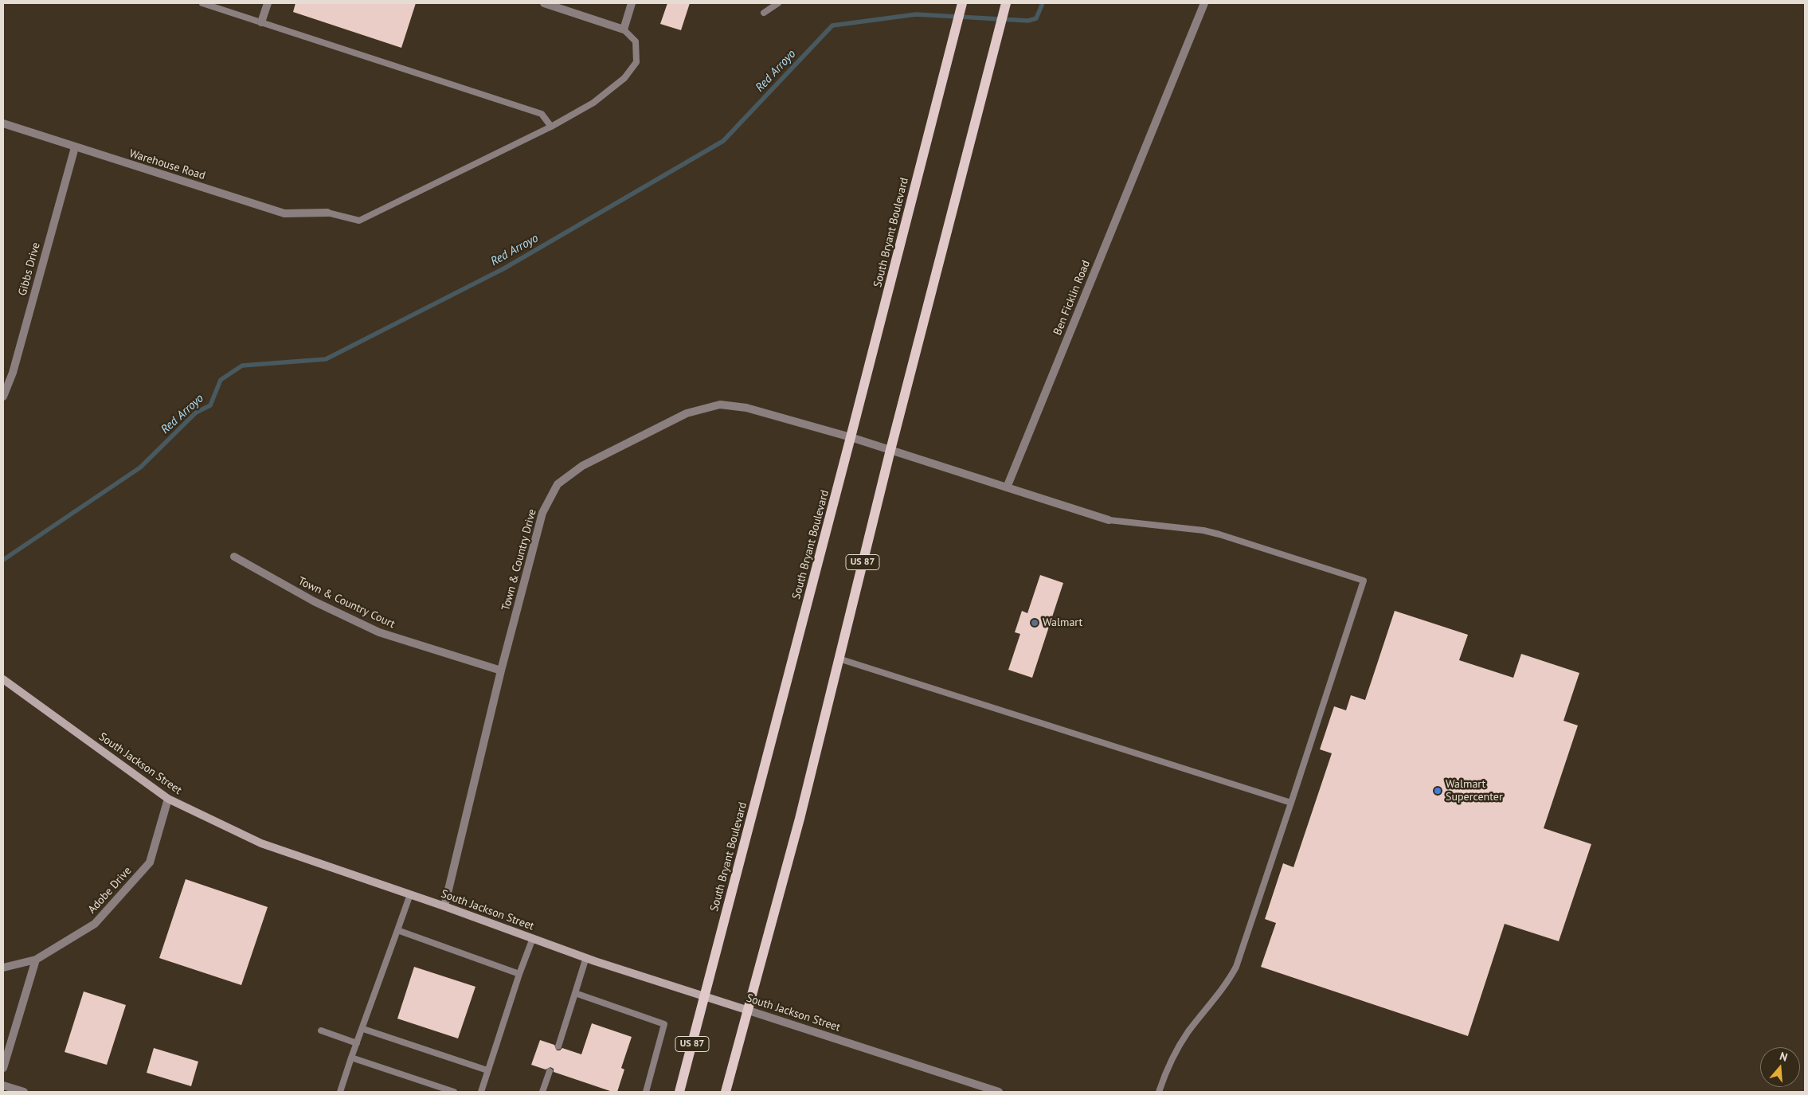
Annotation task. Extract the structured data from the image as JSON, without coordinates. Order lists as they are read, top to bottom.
{
  "streets": {
    "main road": ["South Bryant Boulevard", "US 87", "South Jackson Street"],
    "street": [
      "Warehouse Road",
      "Gibbs Drive",
      "Ben Ficklin Road",
      "Town & Country Drive",
      "Town & Country Court",
      "Adobe Drive"
    ]
  },
  "crossings": [
    ["Warehouse Road", "Gibbs Drive"],
    ["South Bryant Boulevard", "Town & Country Drive"],
    ["South Bryant Boulevard", "South Jackson Street"],
    ["Town & Country Drive", "US 87"],
    ["Town & Country Drive", "Town & Country Court"],
    ["Town & Country Drive", "South Jackson Street"],
    ["US 87", "South Jackson Street"],
    ["South Jackson Street", "Adobe Drive"]
  ],
  "water": ["Red Arroyo"],
  "places": ["Walmart", "Walmart Supercenter"],
  "north": "top"
}
